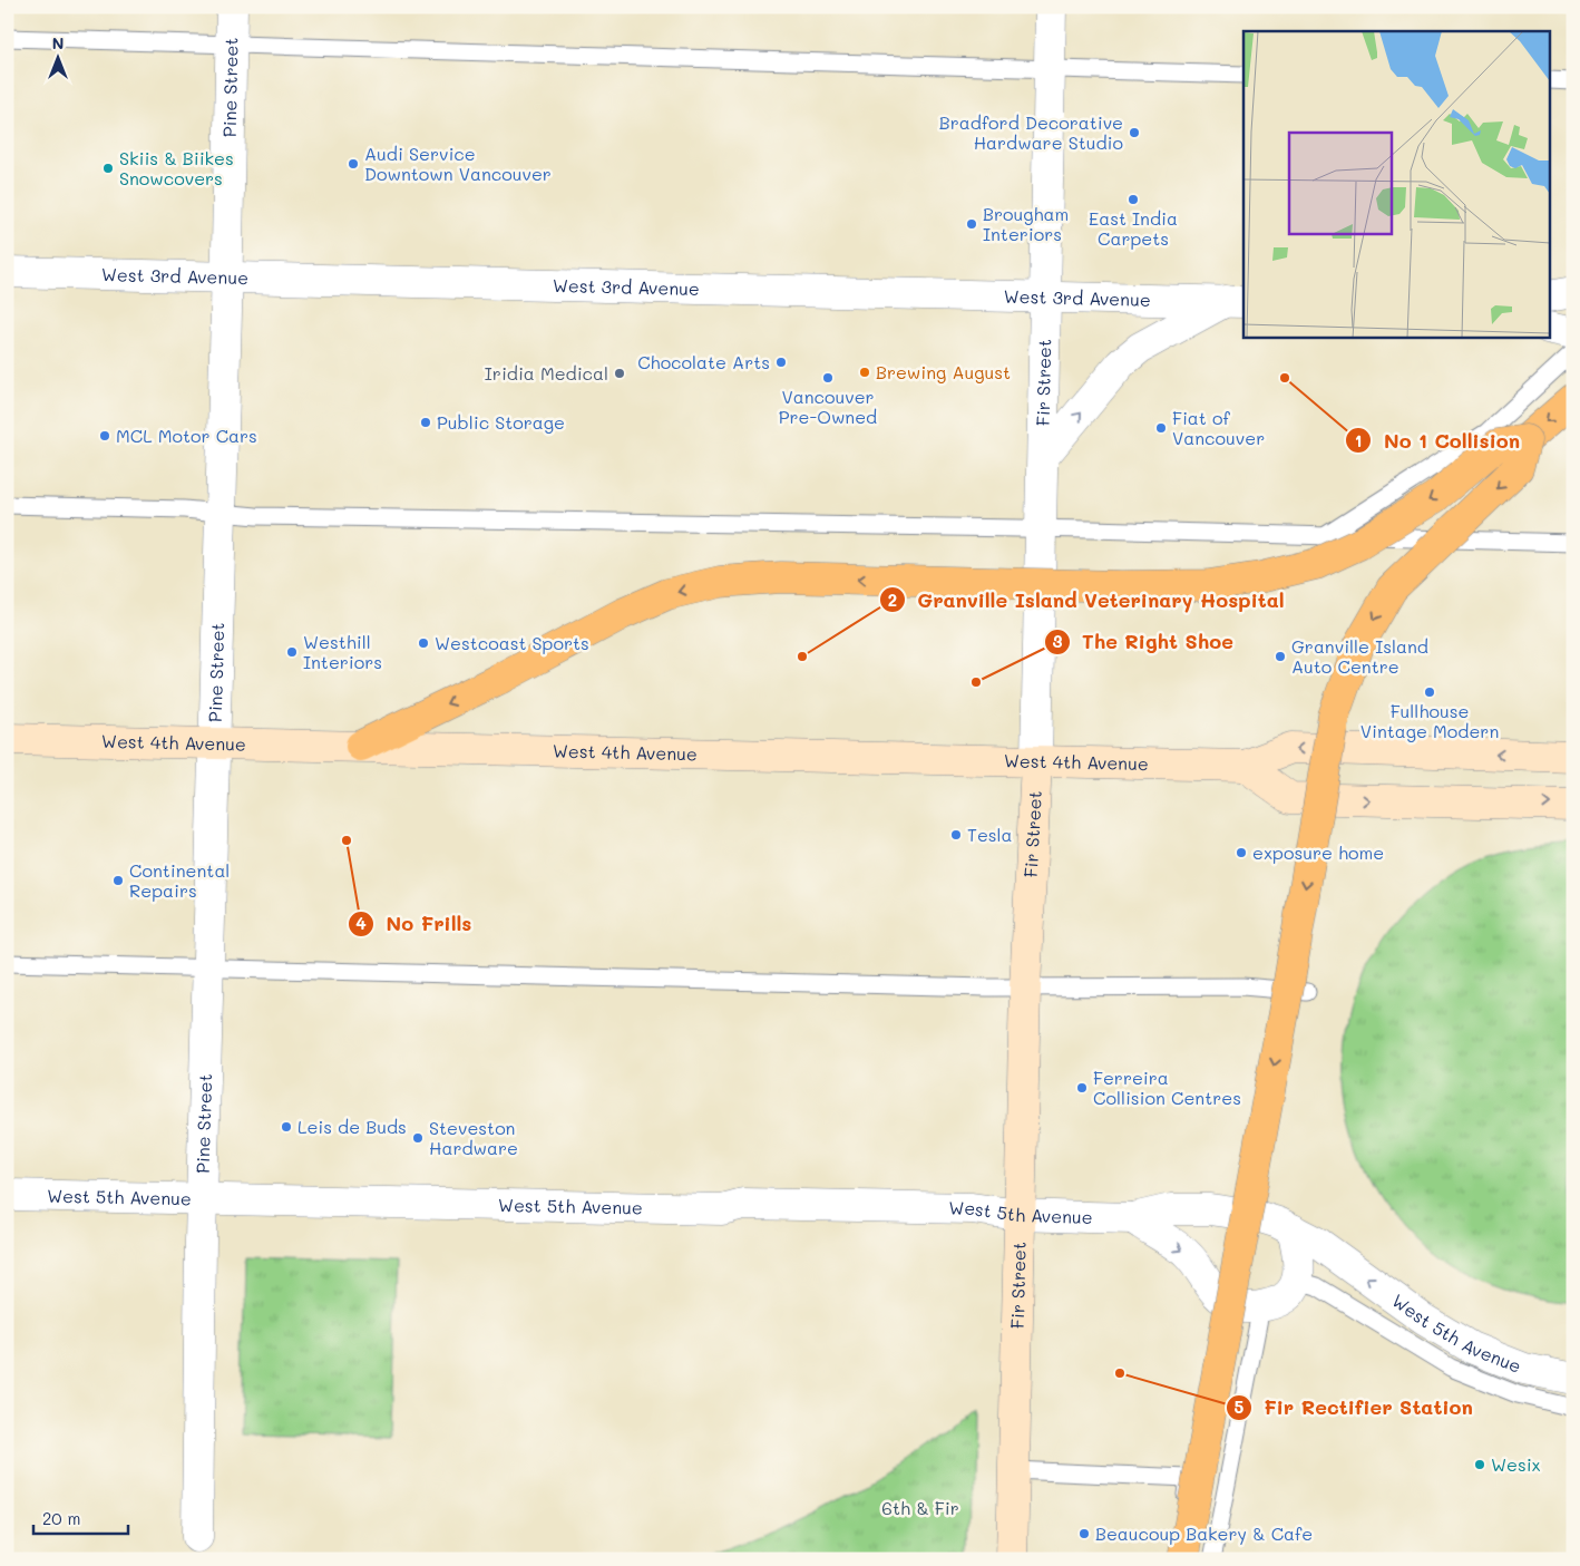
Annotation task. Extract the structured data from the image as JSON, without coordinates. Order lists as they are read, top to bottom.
{
  "streets": {
    "main road": ["Fir Street", "West 4th Avenue"],
    "street": ["Pine Street", "West 3rd Avenue", "West 5th Avenue"]
  },
  "crossings": [
    ["Pine Street", "West 3rd Avenue"],
    ["Pine Street", "West 4th Avenue"],
    ["Pine Street", "West 5th Avenue"],
    ["West 3rd Avenue", "Fir Street"],
    ["Fir Street", "West 4th Avenue"],
    ["Fir Street", "West 5th Avenue"]
  ],
  "parks": ["6th & Fir"],
  "places": [
    "Bradford Decorative Hardware Studio",
    "Audi Service Downtown Vancouver",
    "Skiis & Biikes Snowcovers",
    "East India Carpets",
    "Brougham Interiors",
    "Chocolate Arts",
    "Brewing August",
    "Iridia Medical",
    "Vancouver Pre-Owned",
    "No 1 Collision",
    "Public Storage",
    "Fiat of Vancouver",
    "MCL Motor Cars",
    "Westcoast Sports",
    "Westhill Interiors",
    "Granville Island Veterinary Hospital",
    "Granville Island Auto Centre",
    "The Right Shoe",
    "Fullhouse Vintage Modern",
    "Tesla",
    "No Frills",
    "exposure home",
    "Continental Repairs",
    "Ferreira Collision Centres",
    "Leis de Buds",
    "Steveston Hardware",
    "Fir Rectifier Station",
    "Wesix",
    "Beaucoup Bakery & Cafe"
  ],
  "scale_bar": "20 m",
  "north": "top"
}
